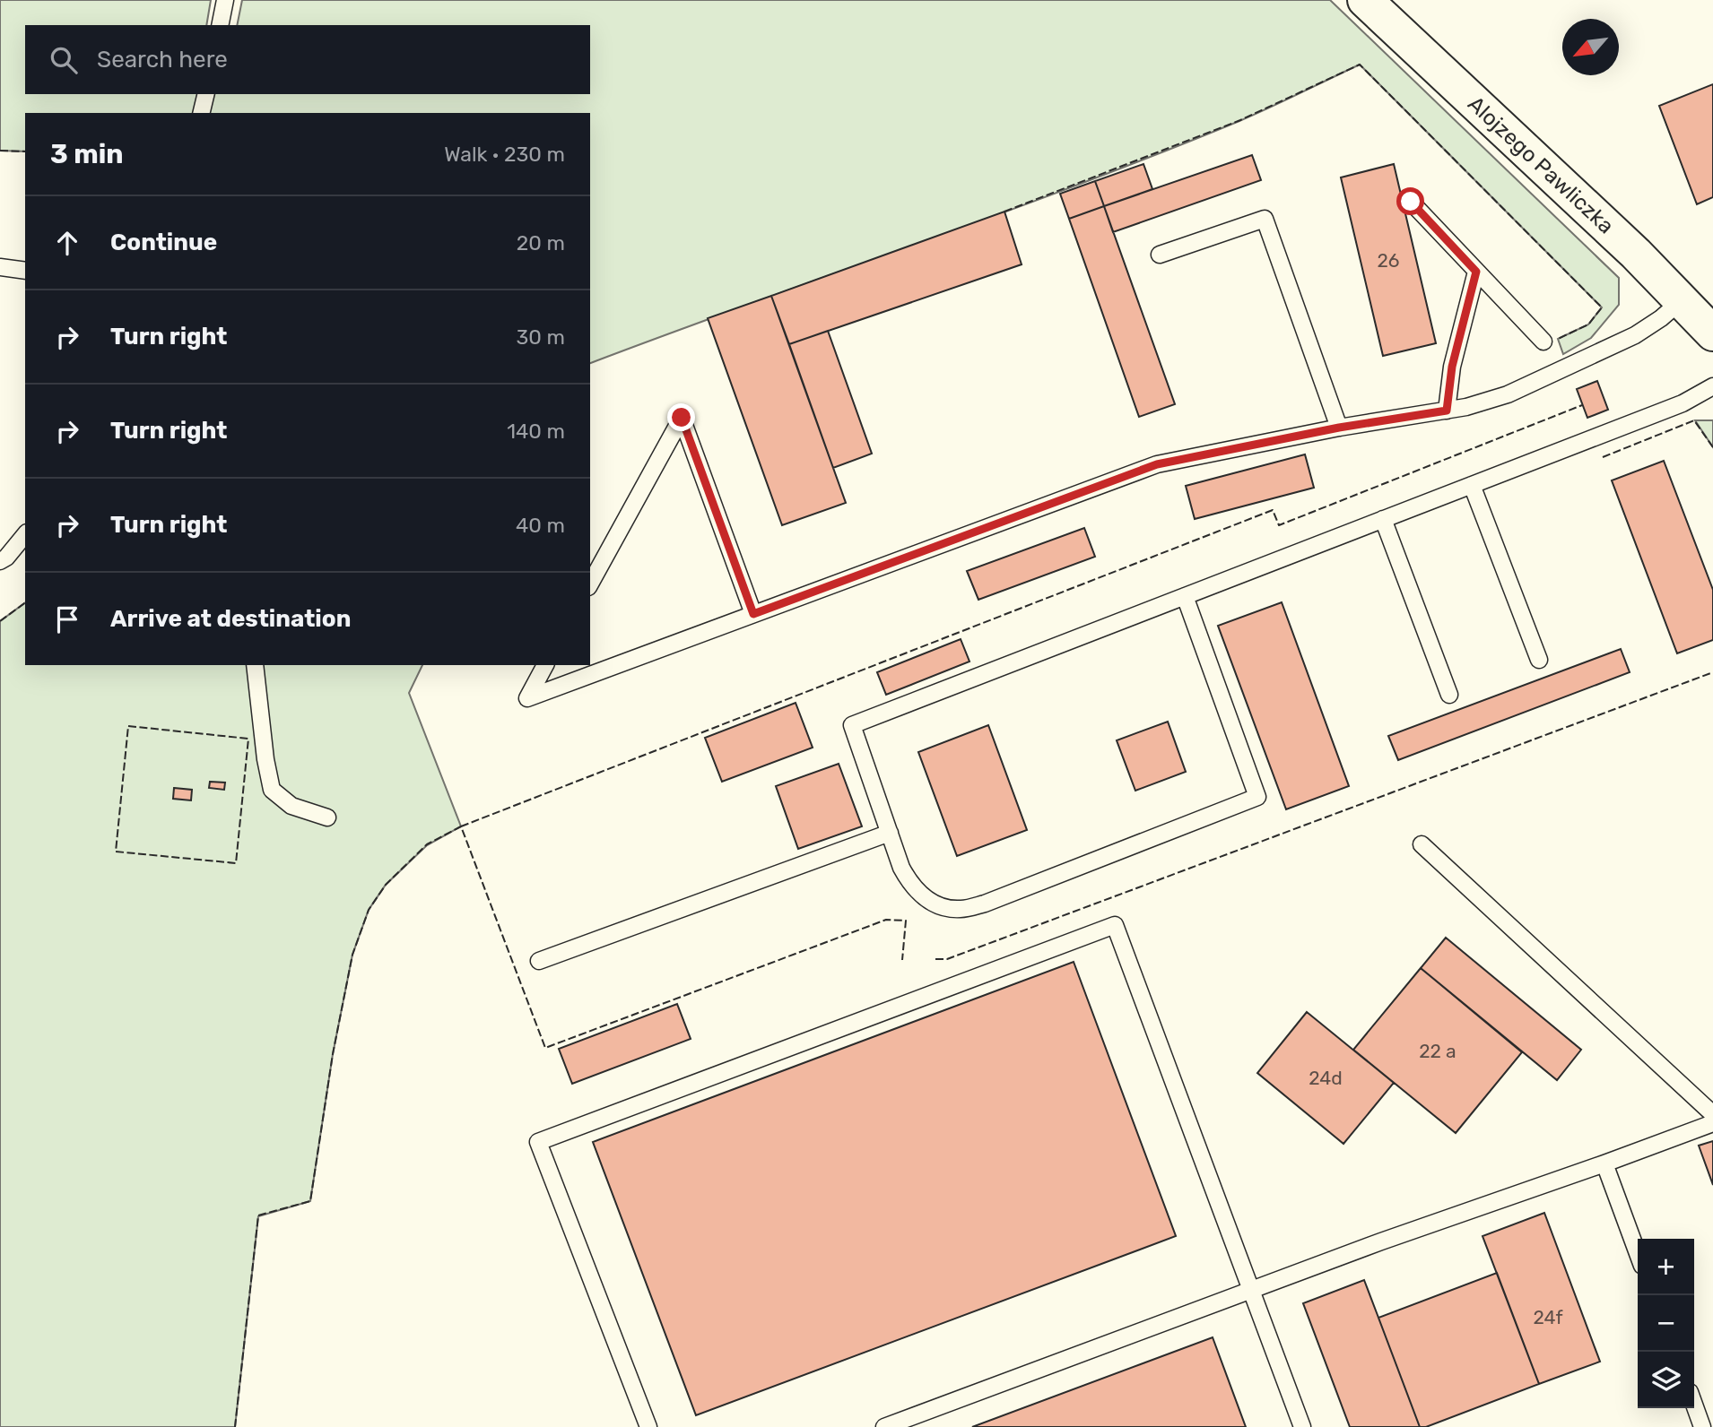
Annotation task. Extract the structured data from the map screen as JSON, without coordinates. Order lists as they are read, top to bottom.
{
  "streets": {
    "street": ["Alojzego Pawliczka"]
  },
  "house_numbers": [
    "26",
    "22 а",
    "24d",
    "24f"
  ],
  "north": "bottom left",
  "page": {
    "search": "Search here",
    "heading": ["3 min", "Walk · 230 m"],
    "list": [
      ["Continue", "20 m"],
      ["Turn right", "30 m"],
      ["Turn right", "140 m"],
      ["Turn right", "40 m"],
      "Arrive at destination"
    ],
    "map_buttons": ["+", "−"]
  }
}
